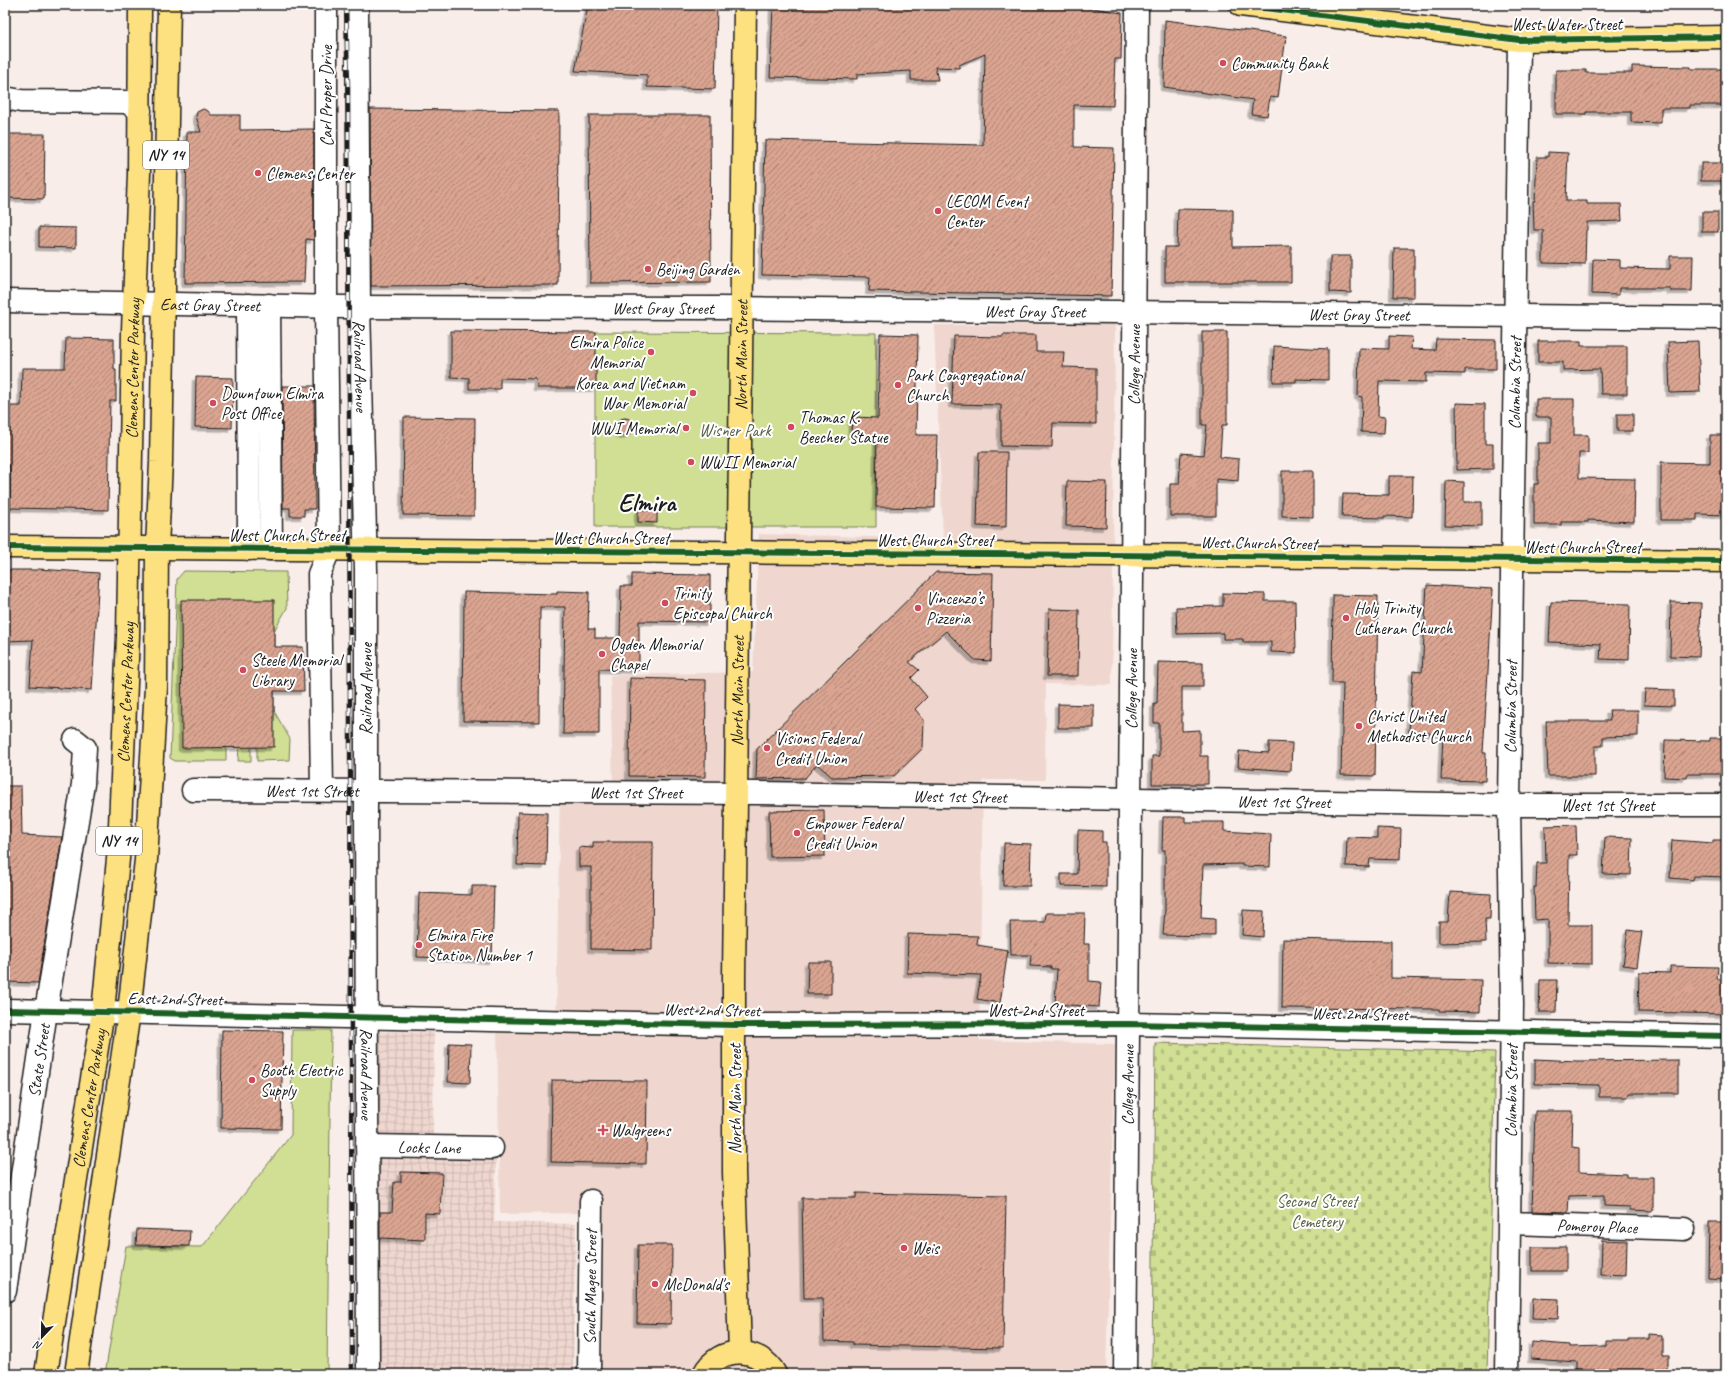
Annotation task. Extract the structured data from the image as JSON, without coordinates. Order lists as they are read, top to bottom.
{
  "streets": {
    "main road": [
      "West Water Street",
      "NY 14",
      "North Main Street",
      "Clemens Center Parkway",
      "West Church Street"
    ],
    "street": [
      "Carl Proper Drive",
      "East Gray Street",
      "West Gray Street",
      "Railroad Avenue",
      "College Avenue",
      "Columbia Street",
      "West 1st Street",
      "East 2nd Street",
      "West 2nd Street",
      "State Street",
      "Locks Lane",
      "Pomeroy Place",
      "South Magee Street"
    ]
  },
  "crossings": [
    ["West Water Street", "Columbia Street"],
    ["Carl Proper Drive", "East Gray Street"],
    ["Carl Proper Drive", "West Gray Street"],
    ["Carl Proper Drive", "Railroad Avenue"],
    ["East Gray Street", "West Gray Street"],
    ["East Gray Street", "Railroad Avenue"],
    ["East Gray Street", "Clemens Center Parkway"],
    ["West Gray Street", "North Main Street"],
    ["West Gray Street", "Railroad Avenue"],
    ["West Gray Street", "College Avenue"],
    ["West Gray Street", "Columbia Street"],
    ["North Main Street", "West Church Street"],
    ["North Main Street", "West 1st Street"],
    ["North Main Street", "West 2nd Street"],
    ["Railroad Avenue", "West Church Street"],
    ["Railroad Avenue", "West 1st Street"],
    ["Railroad Avenue", "West 2nd Street"],
    ["Railroad Avenue", "Locks Lane"],
    ["College Avenue", "West Church Street"],
    ["College Avenue", "West 1st Street"],
    ["College Avenue", "West 2nd Street"],
    ["Clemens Center Parkway", "West Church Street"],
    ["Clemens Center Parkway", "East 2nd Street"],
    ["Columbia Street", "West Church Street"],
    ["Columbia Street", "West 1st Street"],
    ["Columbia Street", "West 2nd Street"],
    ["Columbia Street", "Pomeroy Place"],
    ["East 2nd Street", "West 2nd Street"],
    ["East 2nd Street", "State Street"]
  ],
  "districts": ["Elmira"],
  "parks": ["Wisner Park", "Second Street Cemetery"],
  "places": {
    "other": [
      "Community Bank",
      "Clemens Center",
      "LECOM Event Center",
      "Beijing Garden",
      "Elmira Police Memorial",
      "Park Congregational Church",
      "Korea and Vietnam War Memorial",
      "Downtown Elmira Post Office",
      "Thomas K. Beecher Statue",
      "WWI Memorial",
      "WWII Memorial",
      "Trinity Episcopal Church",
      "Vincenzo’s Pizzeria",
      "Holy Trinity Lutheran Church",
      "Ogden Memorial Chapel",
      "Steele Memorial Library",
      "Christ United Methodist Church",
      "Visions Federal Credit Union",
      "Empower Federal Credit Union",
      "Elmira Fire Station Number 1",
      "Booth Electric Supply",
      "Weis",
      "McDonald's"
    ],
    "health": ["Walgreens"]
  },
  "north": "bottom"
}
